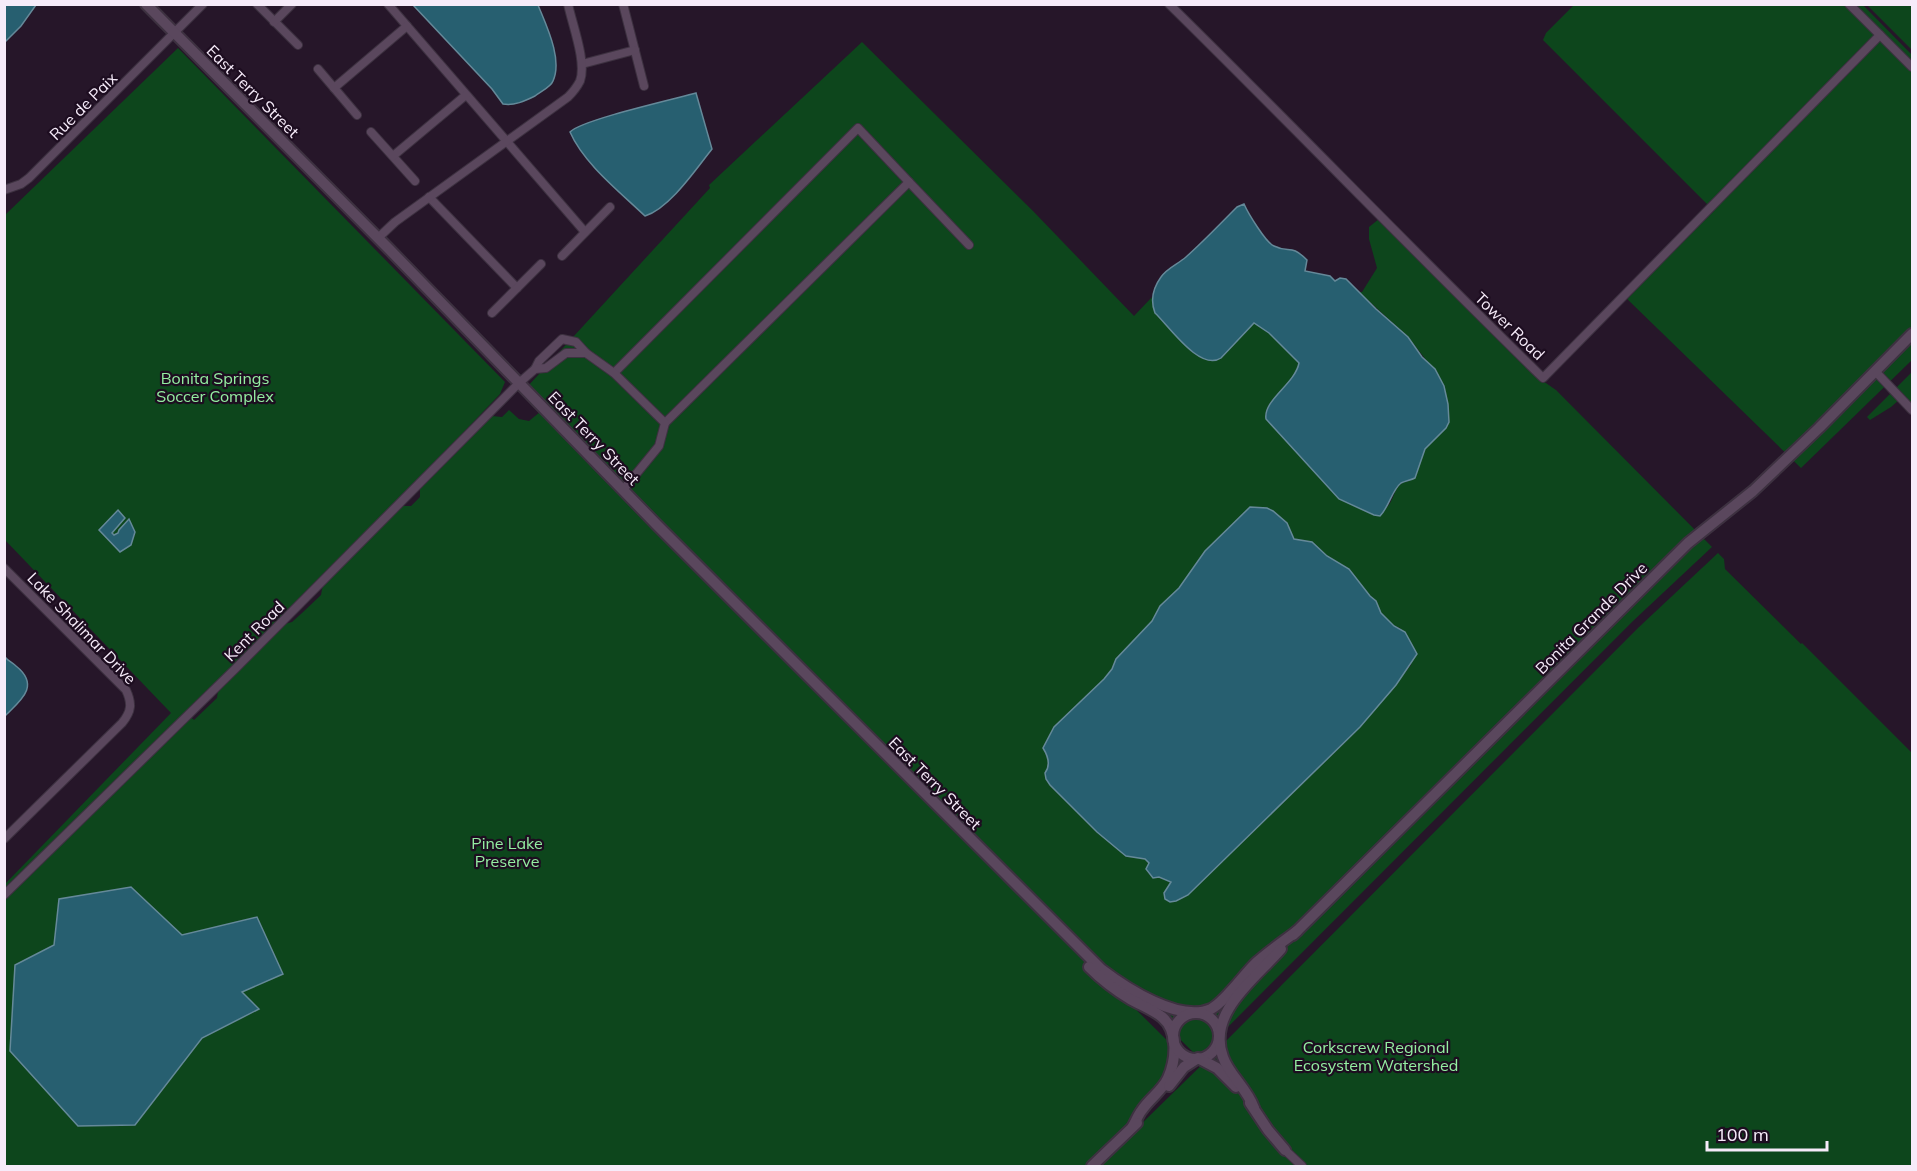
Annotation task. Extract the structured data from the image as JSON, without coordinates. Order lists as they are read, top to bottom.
{
  "streets": {
    "street": [
      "East Terry Street",
      "Rue de Paix",
      "Tower Road",
      "Bonita Grande Drive",
      "Lake Shalimar Drive",
      "Kent Road"
    ]
  },
  "crossings": [
    ["East Terry Street", "Rue de Paix"],
    ["East Terry Street", "Bonita Grande Drive"],
    ["East Terry Street", "Kent Road"]
  ],
  "parks": ["Bonita Springs Soccer Complex", "Pine Lake Preserve", "Corkscrew Regional Ecosystem Watershed"],
  "scale_bar": "100 m"
}
